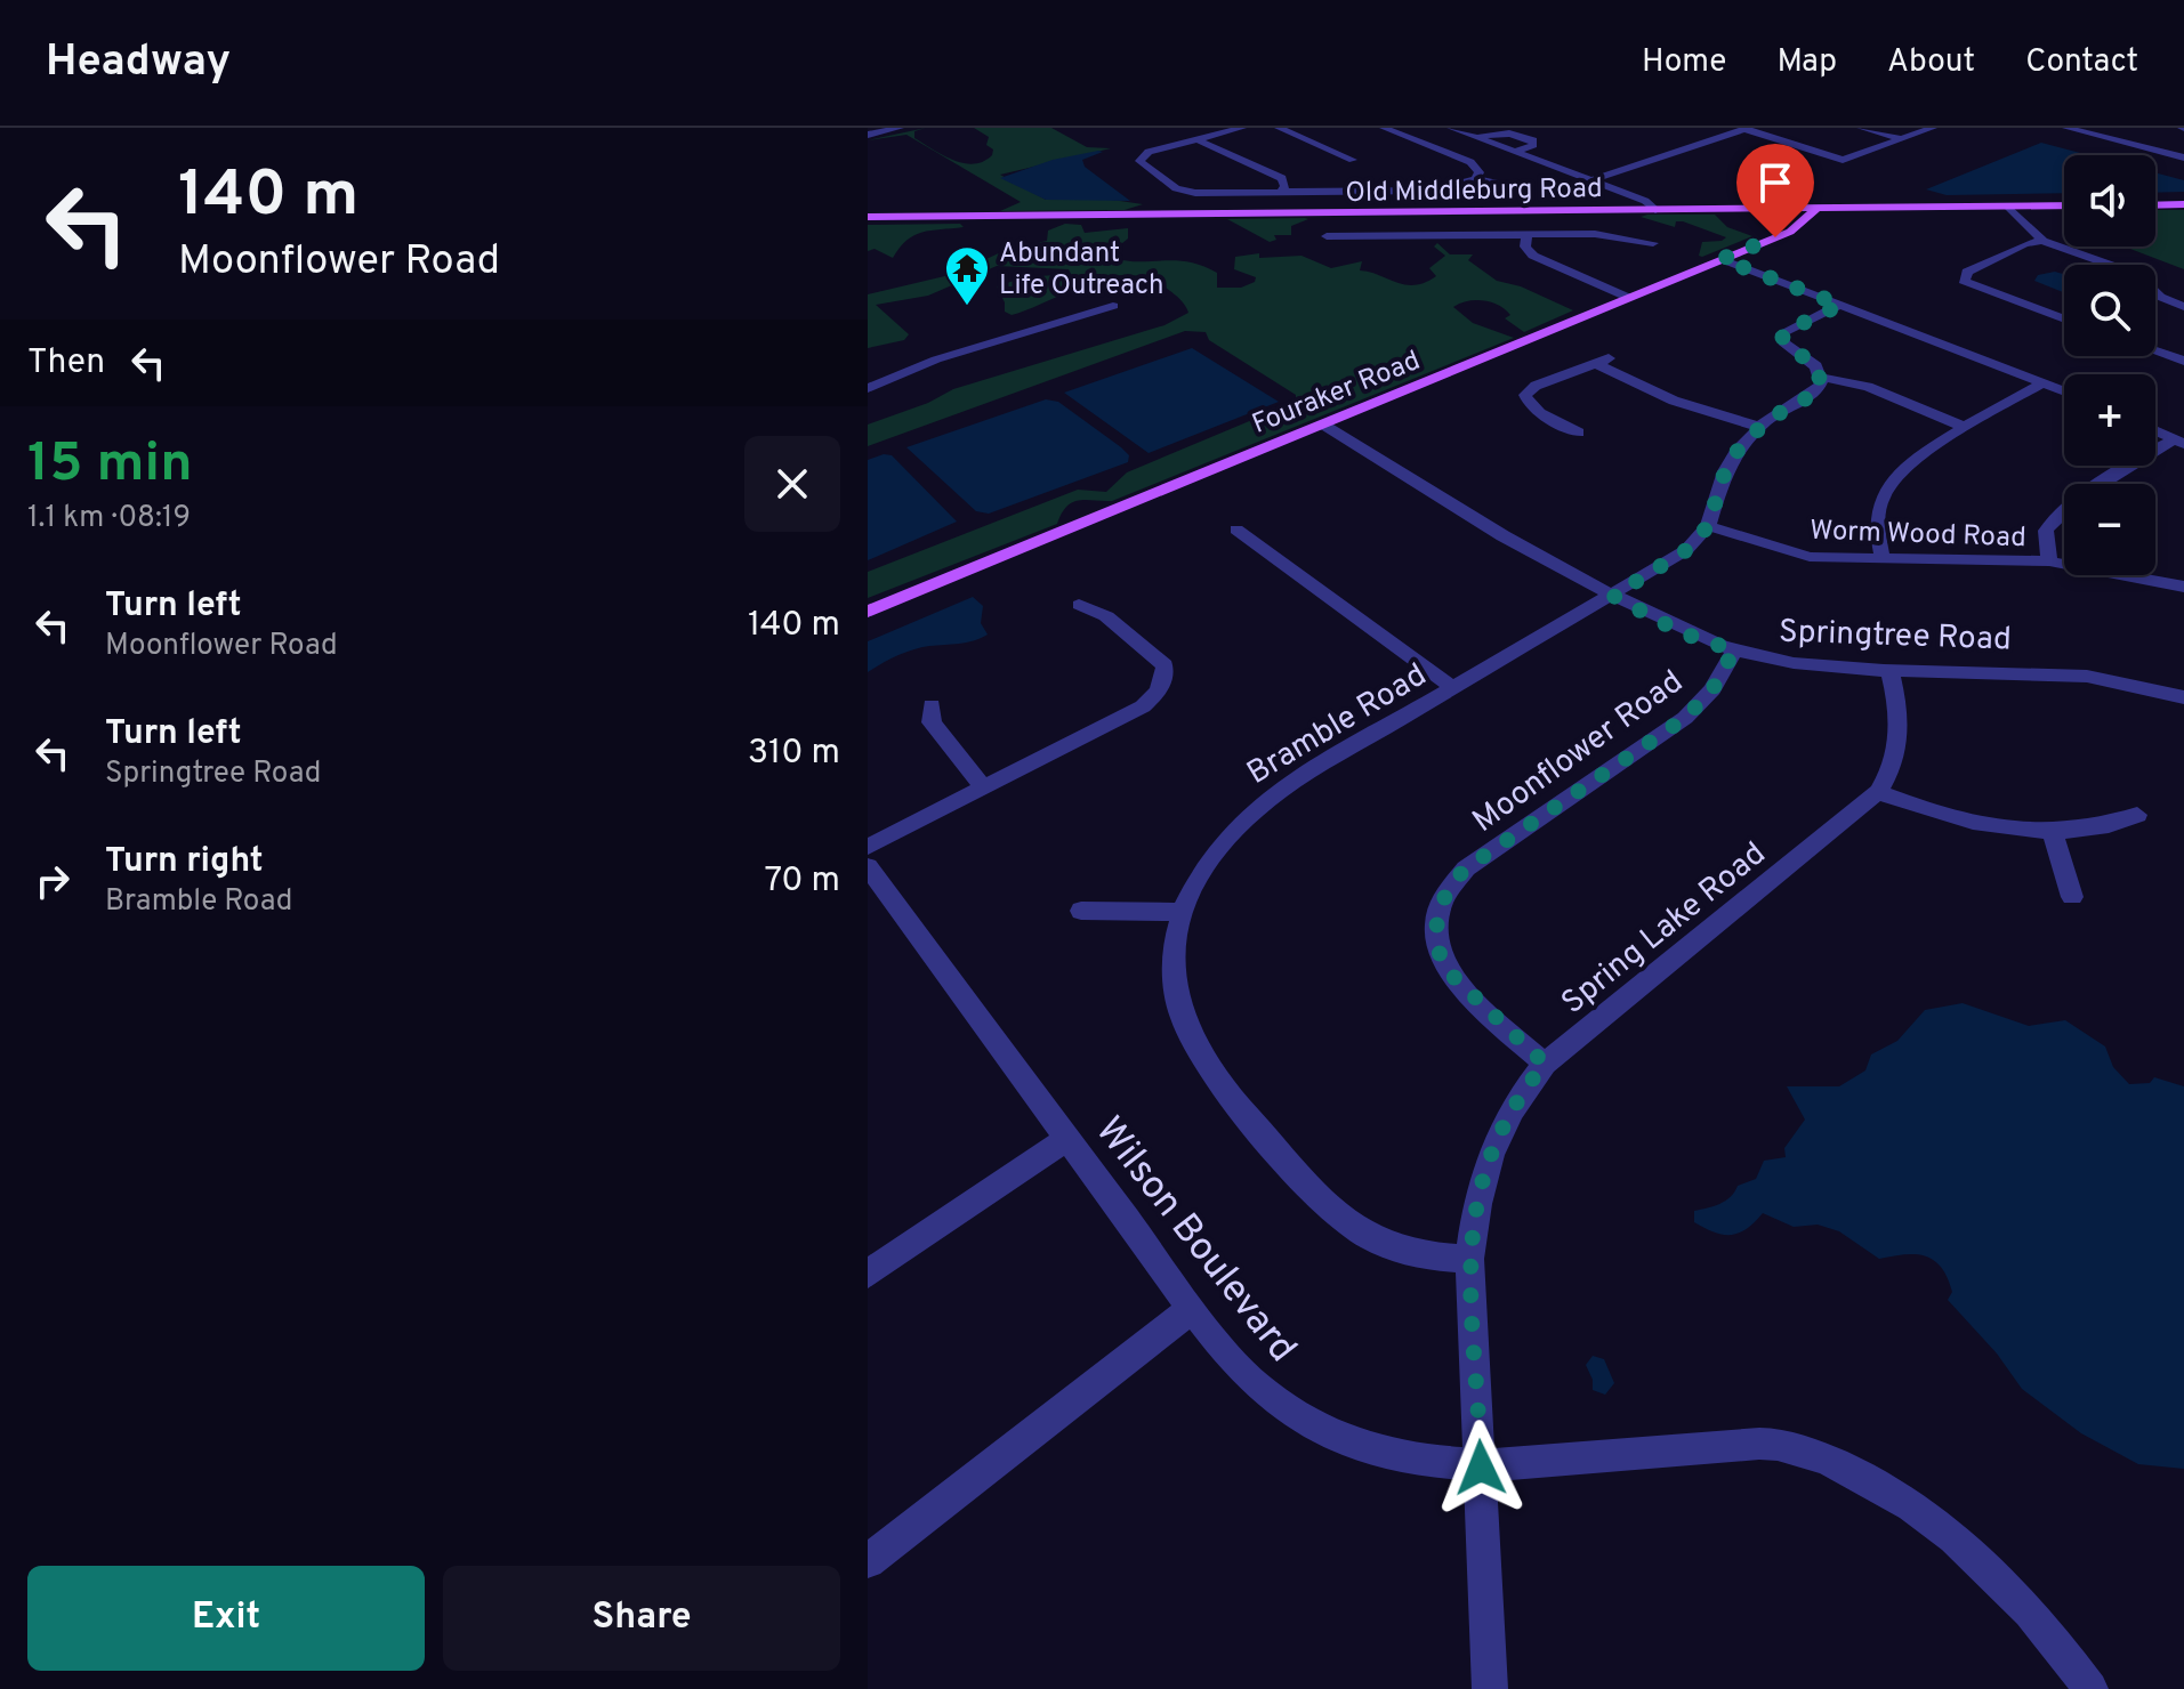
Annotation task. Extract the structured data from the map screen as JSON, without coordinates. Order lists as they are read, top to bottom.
{
  "streets": {
    "main road": ["Old Middleburg Road", "Fouraker Road"],
    "street": [
      "Worm Wood Road",
      "Springtree Road",
      "Bramble Road",
      "Moonflower Road",
      "Spring Lake Road",
      "Wilson Boulevard"
    ]
  },
  "crossings": [
    ["Old Middleburg Road", "Fouraker Road"],
    ["Fouraker Road", "Springtree Road"],
    ["Worm Wood Road", "Bramble Road"],
    ["Springtree Road", "Bramble Road"],
    ["Springtree Road", "Moonflower Road"],
    ["Springtree Road", "Spring Lake Road"],
    ["Bramble Road", "Spring Lake Road"],
    ["Moonflower Road", "Spring Lake Road"],
    ["Spring Lake Road", "Wilson Boulevard"]
  ],
  "places": {
    "temple": ["Abundant Life Outreach"]
  },
  "page": {
    "header": "Headway",
    "nav": [
      "Home",
      "Map",
      "About",
      "Contact"
    ],
    "turn": ["140 m", "Moonflower Road"],
    "map_buttons": ["+", "−"],
    "then": "Then",
    "heading": ["15 min", "1.1 km · 08:19"],
    "list": [
      {
        "name": "Turn left",
        "note": "Moonflower Road",
        "value": "140 m"
      },
      {
        "name": "Turn left",
        "note": "Springtree Road",
        "value": "310 m"
      },
      {
        "name": "Turn right",
        "note": "Bramble Road",
        "value": "70 m"
      }
    ],
    "buttons": ["Exit", "Share"]
  }
}
